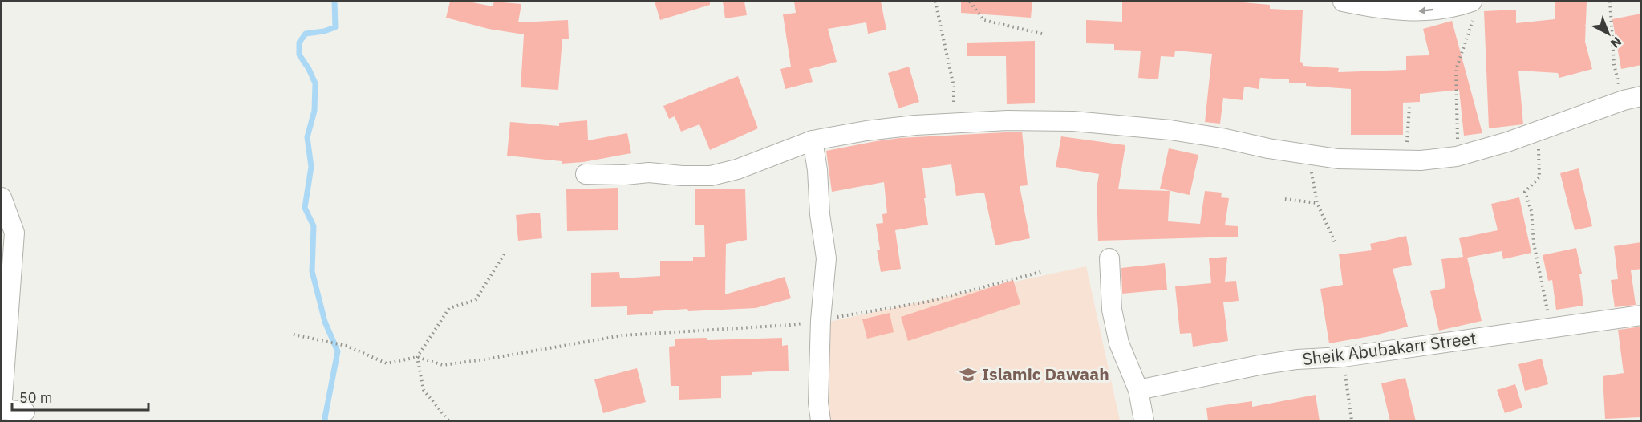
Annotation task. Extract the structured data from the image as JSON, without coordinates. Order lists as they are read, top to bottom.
{
  "streets": {
    "street": ["Sheik Abubakarr Street"]
  },
  "places": {
    "school or university": ["Islamic Dawaah"]
  },
  "scale_bar": "50 m",
  "north": "bottom right"
}
